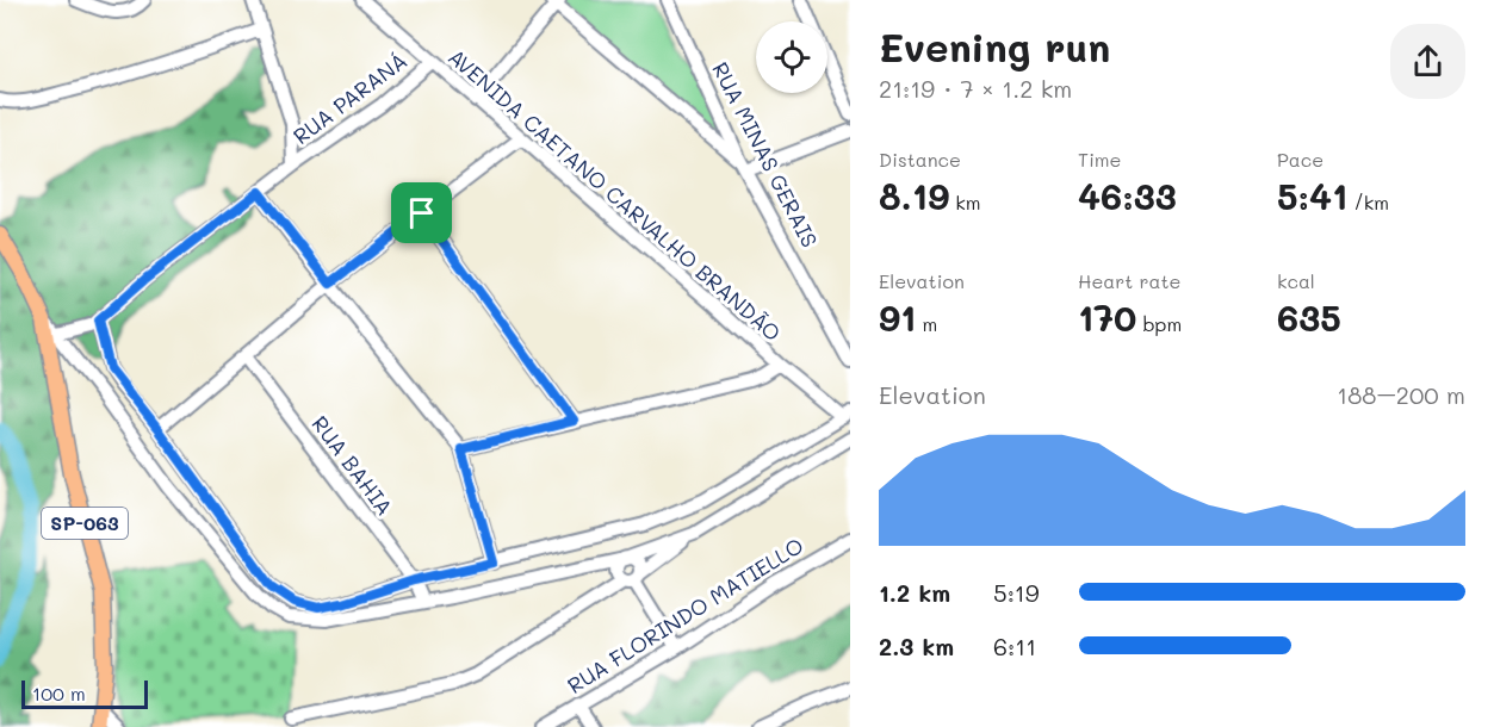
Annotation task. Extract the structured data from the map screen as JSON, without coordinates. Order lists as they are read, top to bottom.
{
  "streets": {
    "main road": ["SP-063"],
    "street": [
      "RUA PARANÁ",
      "RUA MINAS GERAIS",
      "AVENIDA CAETANO CARVALHO BRANDÃO",
      "RUA BAHIA",
      "RUA FLORINDO MATIELLO"
    ]
  },
  "crossings": [
    ["RUA PARANÁ", "AVENIDA CAETANO CARVALHO BRANDÃO"]
  ],
  "scale_bar": "100 m",
  "page": {
    "heading": ["Evening run", "21:19 · 7 × 1.2 km"],
    "stats": [
      ["Distance", "8.19 km"],
      ["Time", "46:33"],
      ["Pace", "5:41 /km"],
      ["Elevation", "91 m"],
      ["Heart rate", "170 bpm"],
      ["kcal", "635"]
    ],
    "chart": ["Elevation", "188–200 m"],
    "list": [
      {
        "name": "1.2 km",
        "note": "5:19"
      },
      {
        "name": "2.3 km",
        "note": "6:11"
      }
    ],
    "scale": "100 m"
  }
}
